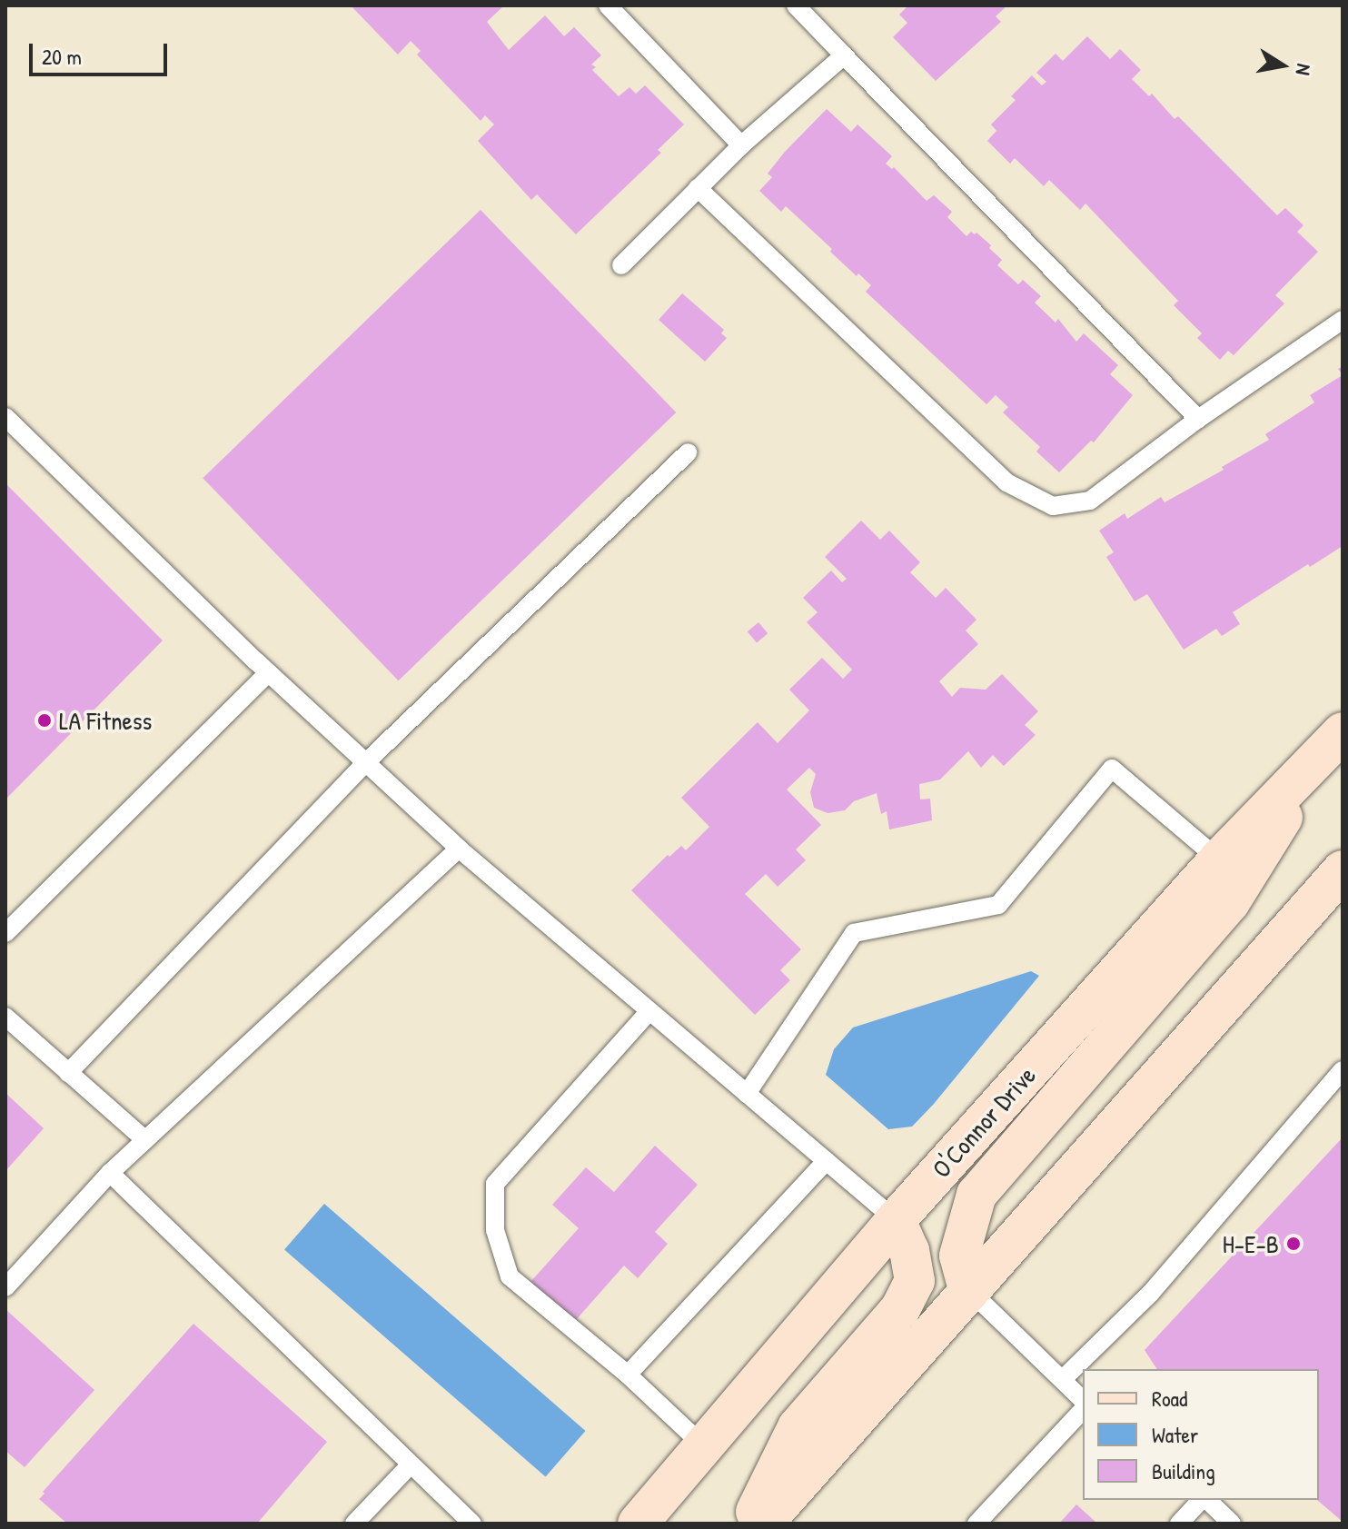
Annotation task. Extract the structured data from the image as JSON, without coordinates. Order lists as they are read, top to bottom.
{
  "streets": {
    "main road": ["O'Connor Drive"]
  },
  "places": ["LA Fitness", "H-E-B"],
  "legend": ["Road", "Water", "Building"],
  "scale_bar": "20 m",
  "north": "right"
}
